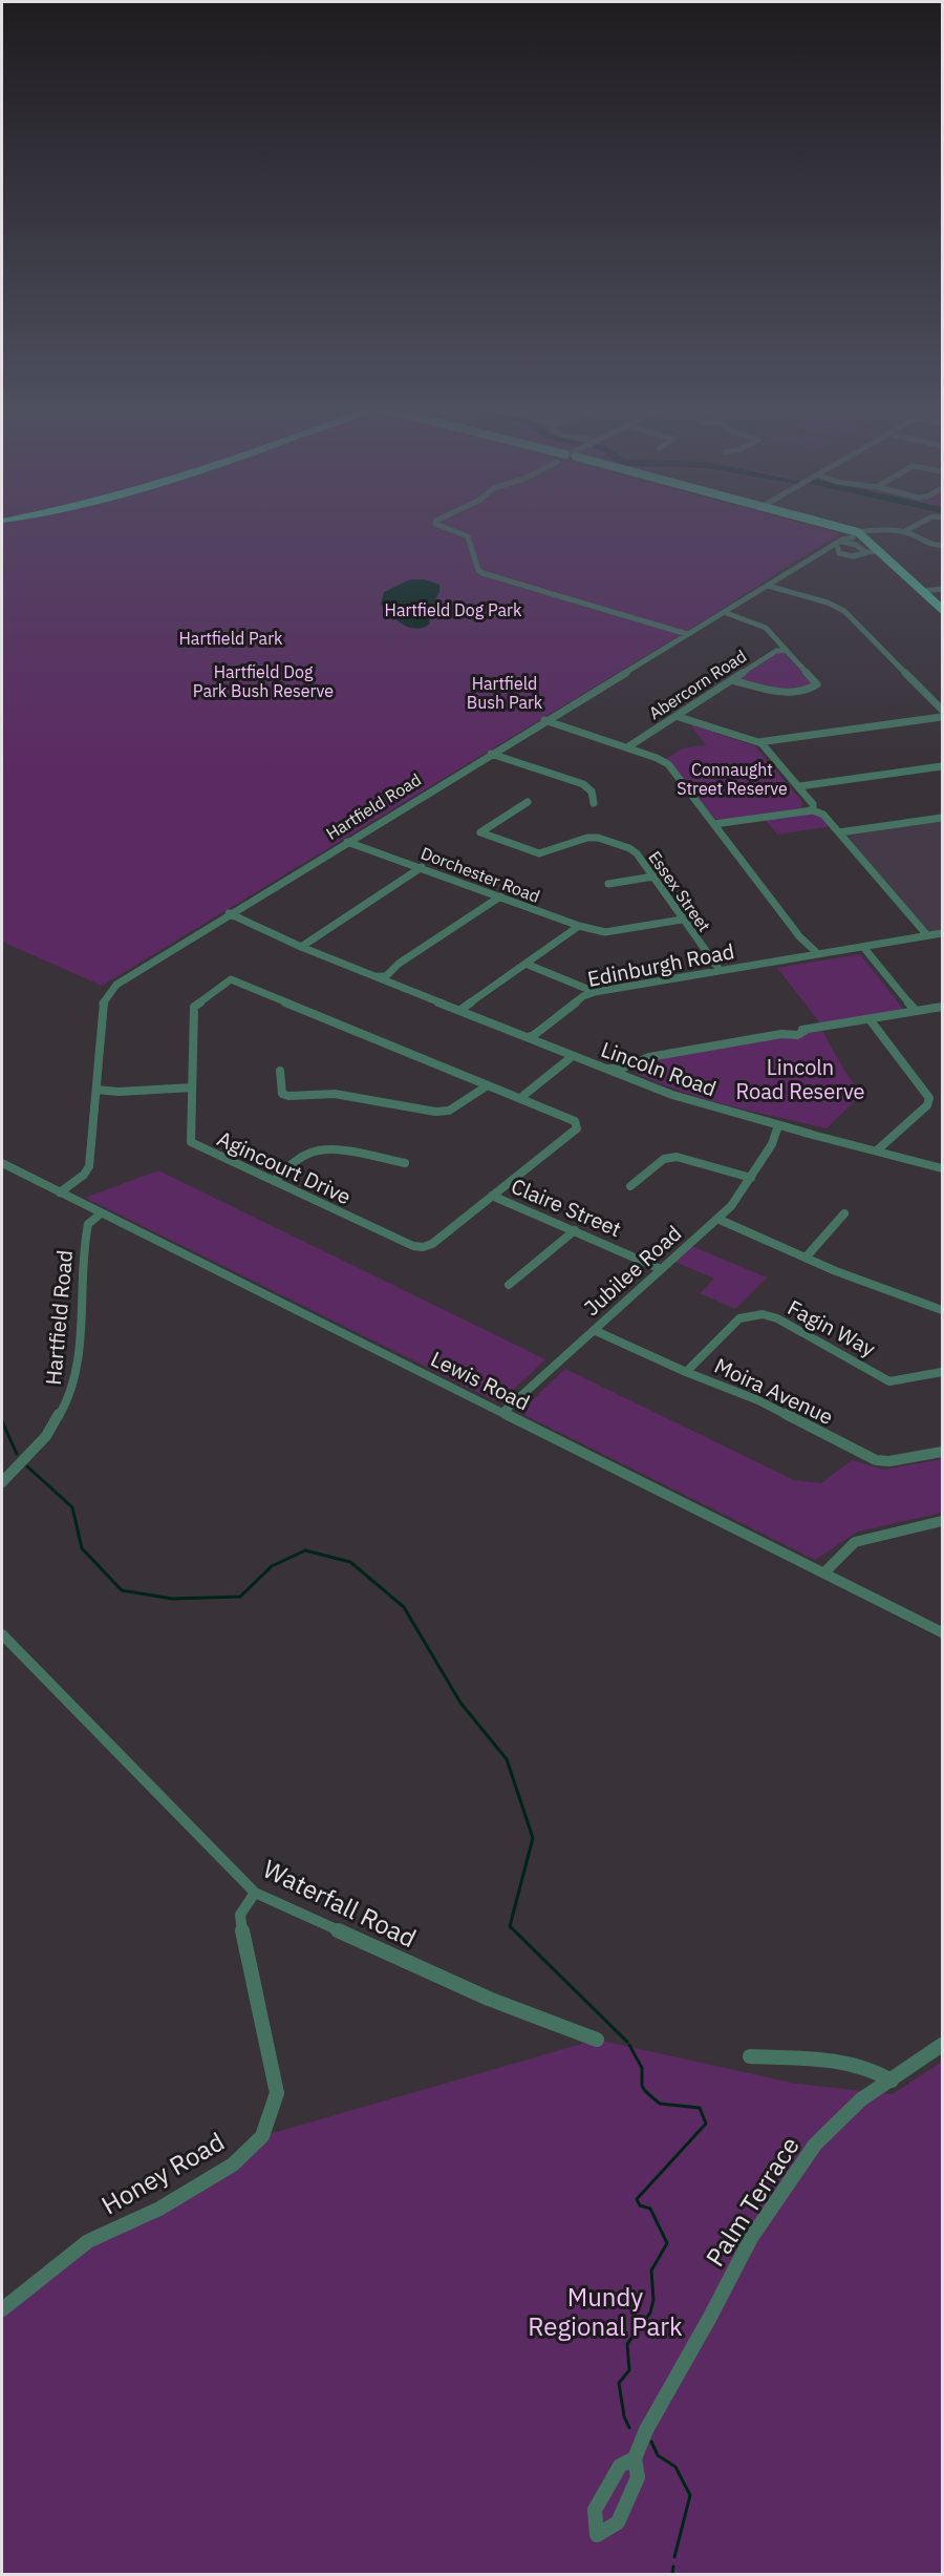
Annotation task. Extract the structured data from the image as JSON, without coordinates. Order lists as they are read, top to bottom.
{
  "streets": {
    "street": [
      "Abercorn Road",
      "Hartfield Road",
      "Dorchester Road",
      "Essex Street",
      "Edinburgh Road",
      "Lincoln Road",
      "Agincourt Drive",
      "Claire Street",
      "Jubilee Road",
      "Fagin Way",
      "Lewis Road",
      "Moira Avenue",
      "Waterfall Road",
      "Honey Road",
      "Palm Terrace"
    ]
  },
  "crossings": [
    ["Hartfield Road", "Dorchester Road"],
    ["Hartfield Road", "Lincoln Road"],
    ["Hartfield Road", "Lewis Road"],
    ["Dorchester Road", "Essex Street"],
    ["Essex Street", "Edinburgh Road"],
    ["Edinburgh Road", "Lincoln Road"],
    ["Lincoln Road", "Jubilee Road"],
    ["Agincourt Drive", "Claire Street"],
    ["Claire Street", "Jubilee Road"],
    ["Jubilee Road", "Lewis Road"],
    ["Jubilee Road", "Moira Avenue"],
    ["Fagin Way", "Moira Avenue"],
    ["Waterfall Road", "Honey Road"]
  ],
  "parks": [
    "Hartfield Dog Park",
    "Hartfield Park",
    "Hartfield Dog Park Bush Reserve",
    "Hartfield Bush Park",
    "Connaught Street Reserve",
    "Lincoln Road Reserve",
    "Mundy Regional Park"
  ]
}
